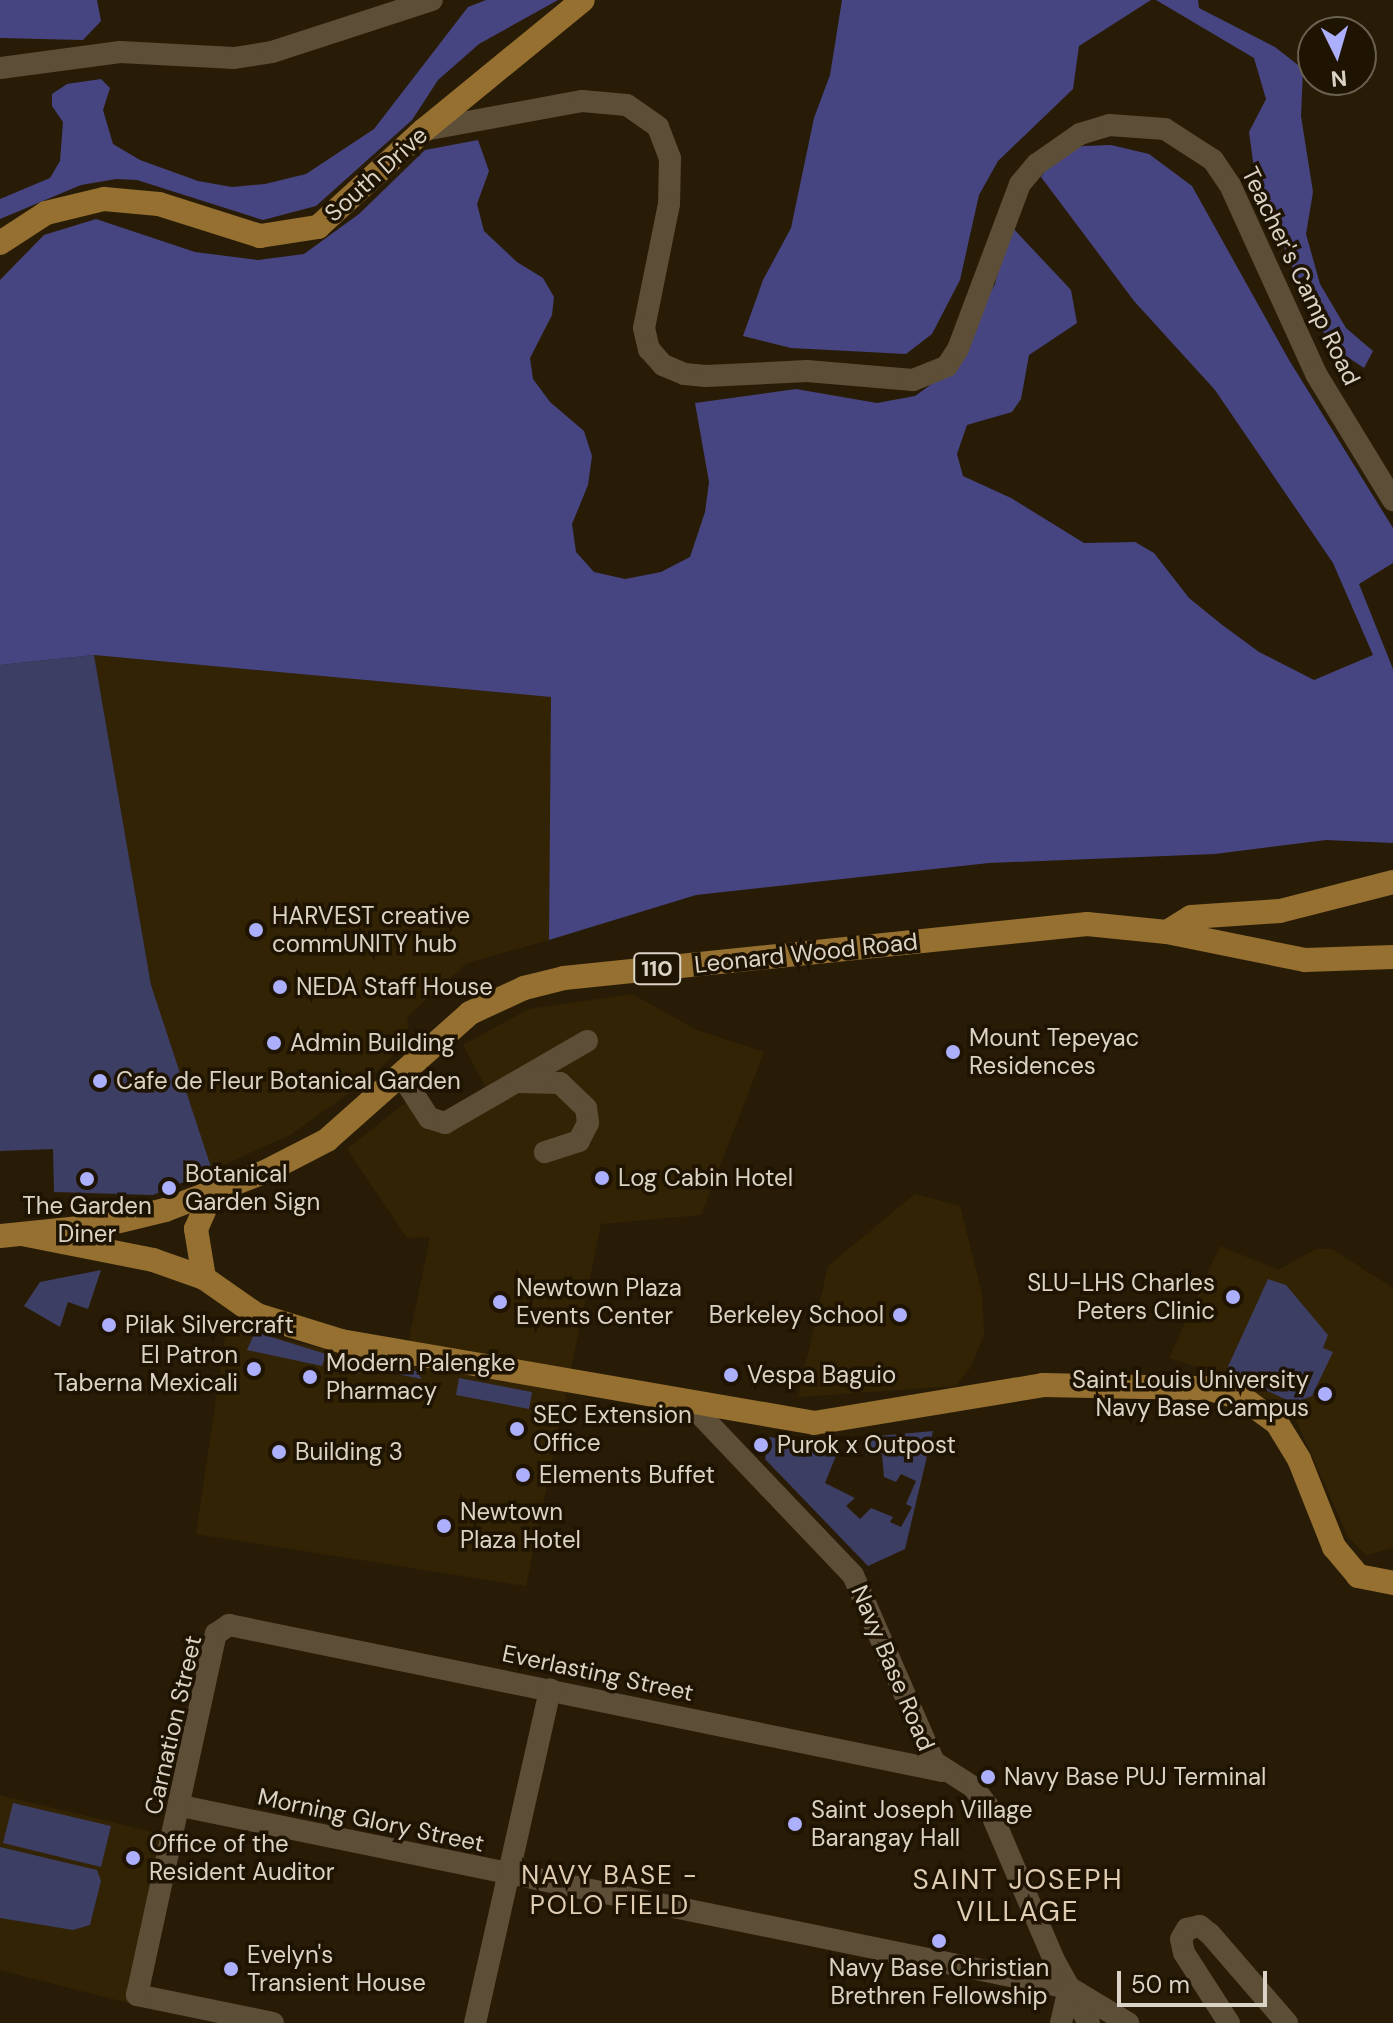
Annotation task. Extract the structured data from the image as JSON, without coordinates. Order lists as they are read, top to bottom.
{
  "streets": {
    "main road": ["South Drive", "Leonard Wood Road", "110"],
    "street": [
      "Teacher's Camp Road",
      "Navy Base Road",
      "Everlasting Street",
      "Carnation Street",
      "Morning Glory Street"
    ]
  },
  "crossings": [
    ["South Drive", "Teacher's Camp Road"],
    ["Navy Base Road", "Everlasting Street"],
    ["Navy Base Road", "Morning Glory Street"],
    ["Everlasting Street", "Carnation Street"],
    ["Carnation Street", "Morning Glory Street"]
  ],
  "districts": ["NAVY BASE - POLO FIELD", "SAINT JOSEPH VILLAGE"],
  "places": [
    "HARVEST creative commUNITY hub",
    "NEDA Staff House",
    "Admin Building",
    "Mount Tepeyac Residences",
    "Cafe de Fleur Botanical Garden",
    "Log Cabin Hotel",
    "The Garden Diner",
    "Botanical Garden Sign",
    "SLU-LHS Charles Peters Clinic",
    "Newtown Plaza Events Center",
    "Berkeley School",
    "Pilak Silvercraft",
    "El Patron Taberna Mexicali",
    "Vespa Baguio",
    "Modern Palengke Pharmacy",
    "Saint Louis University Navy Base Campus",
    "SEC Extension Office",
    "Purok x Outpost",
    "Building 3",
    "Elements Buffet",
    "Newtown Plaza Hotel",
    "Navy Base PUJ Terminal",
    "Saint Joseph Village Barangay Hall",
    "Office of the Resident Auditor",
    "Navy Base Christian Brethren Fellowship",
    "Evelyn's Transient House"
  ],
  "scale_bar": "50 m",
  "north": "bottom"
}
